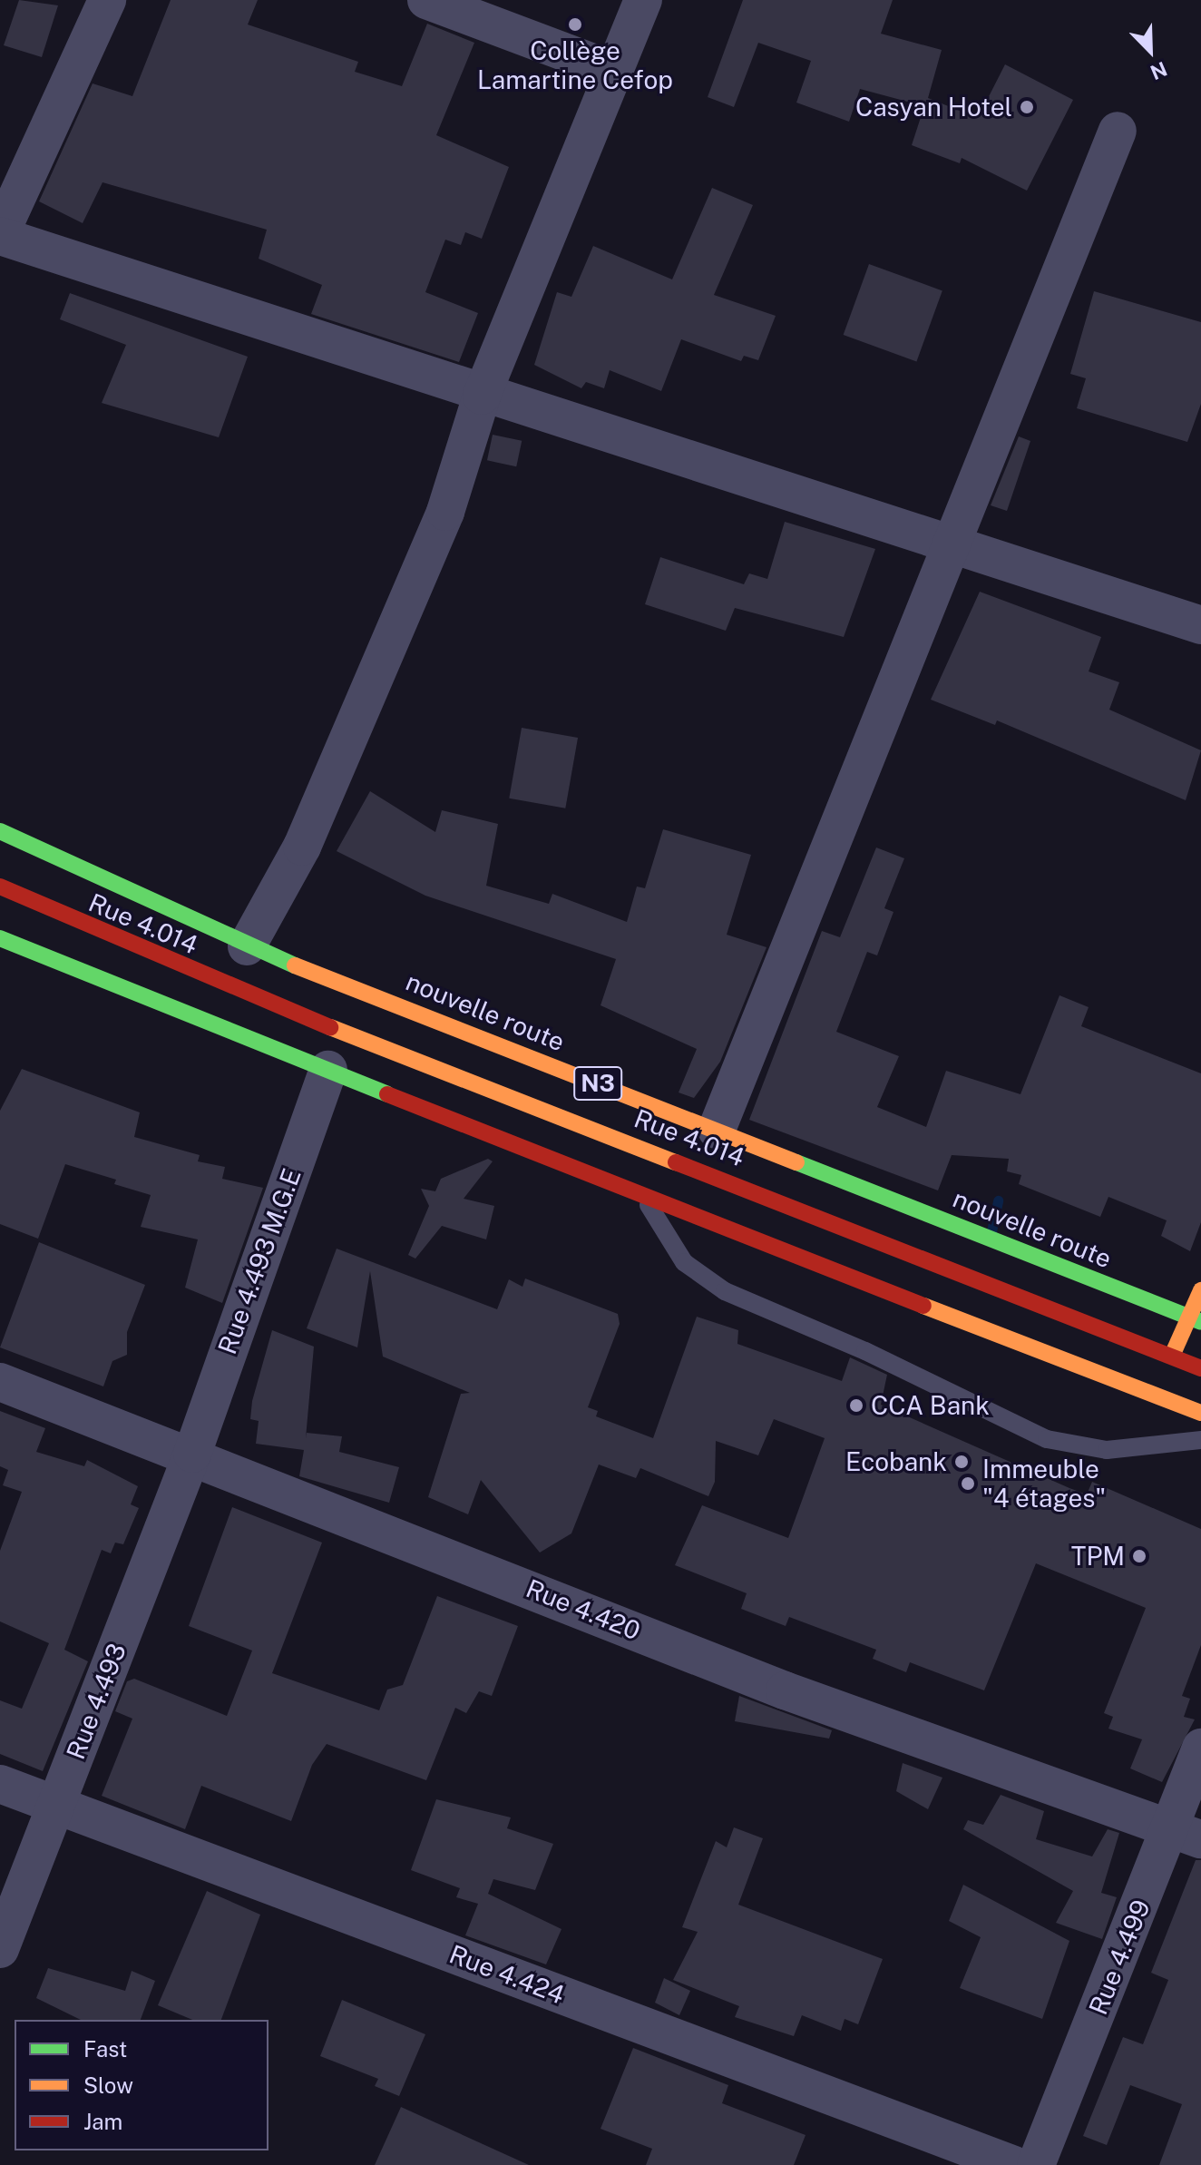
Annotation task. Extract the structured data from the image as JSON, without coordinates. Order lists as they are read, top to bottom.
{
  "streets": {
    "main road": ["Rue 4.014", "nouvelle route", "N3"],
    "street": [
      "Rue 4.493 M.G.E",
      "Rue 4.420",
      "Rue 4.493",
      "Rue 4.499",
      "Rue 4.424"
    ]
  },
  "crossings": [
    ["Rue 4.493 M.G.E", "Rue 4.420"],
    ["Rue 4.493 M.G.E", "Rue 4.493"],
    ["Rue 4.420", "Rue 4.493"],
    ["Rue 4.420", "Rue 4.499"],
    ["Rue 4.493", "Rue 4.424"]
  ],
  "places": [
    "Collège Lamartine Cefop",
    "Casyan Hotel",
    "CCA Bank",
    "Ecobank",
    "Immeuble \"4 étages\"",
    "TPM"
  ],
  "legend": ["Fast", "Slow", "Jam"],
  "north": "bottom right"
}
